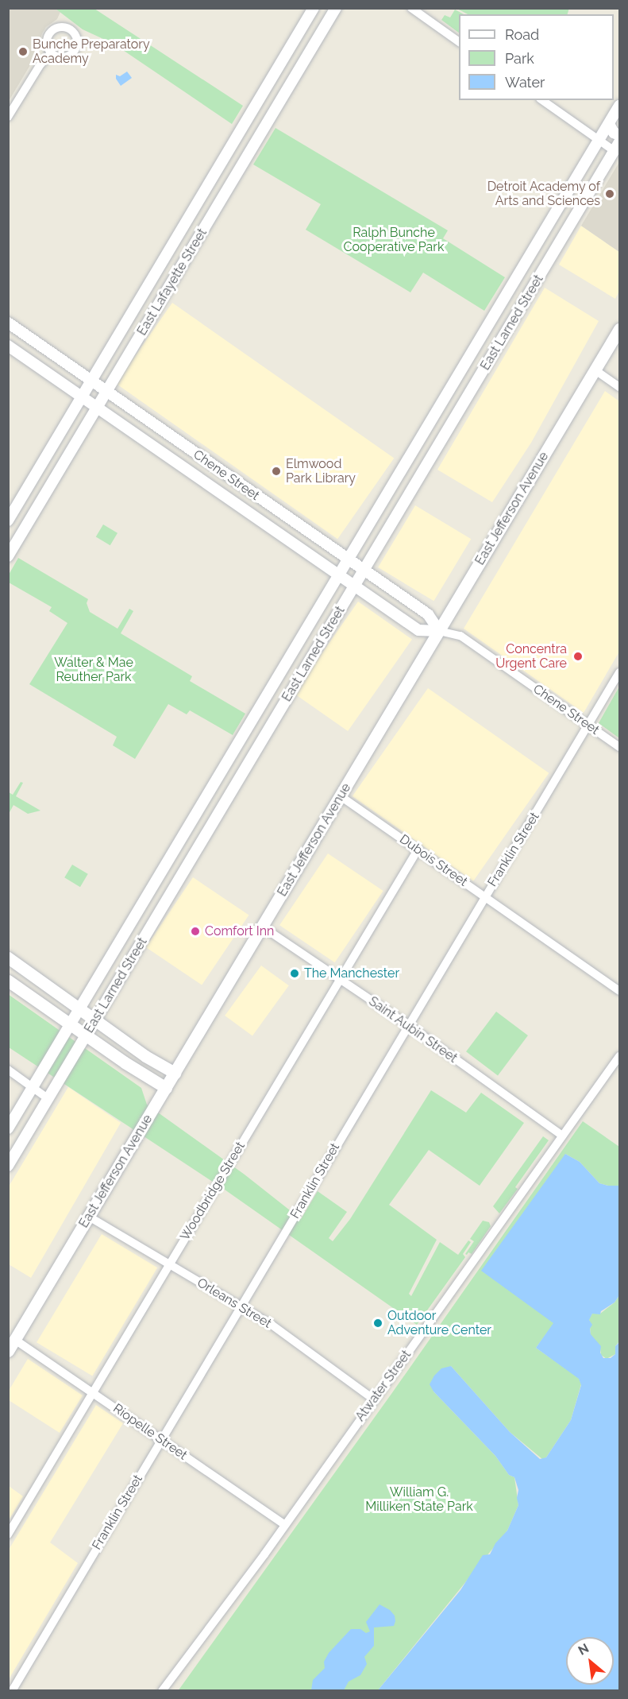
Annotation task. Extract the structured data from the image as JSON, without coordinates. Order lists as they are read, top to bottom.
{
  "streets": {
    "main road": ["East Jefferson Avenue"],
    "street": [
      "East Lafayette Street",
      "East Larned Street",
      "Chene Street",
      "Franklin Street",
      "Dubois Street",
      "Saint Aubin Street",
      "Woodbridge Street",
      "Orleans Street",
      "Atwater Street",
      "Riopelle Street"
    ]
  },
  "crossings": [
    ["East Lafayette Street", "Chene Street"],
    ["East Larned Street", "Chene Street"],
    ["Chene Street", "East Jefferson Avenue"],
    ["Chene Street", "Franklin Street"],
    ["East Jefferson Avenue", "Dubois Street"],
    ["East Jefferson Avenue", "Saint Aubin Street"],
    ["East Jefferson Avenue", "Orleans Street"],
    ["East Jefferson Avenue", "Riopelle Street"],
    ["Franklin Street", "Dubois Street"],
    ["Franklin Street", "Saint Aubin Street"],
    ["Franklin Street", "Orleans Street"],
    ["Franklin Street", "Riopelle Street"],
    ["Dubois Street", "Woodbridge Street"],
    ["Saint Aubin Street", "Woodbridge Street"],
    ["Saint Aubin Street", "Atwater Street"],
    ["Woodbridge Street", "Orleans Street"],
    ["Woodbridge Street", "Riopelle Street"],
    ["Orleans Street", "Atwater Street"],
    ["Atwater Street", "Riopelle Street"]
  ],
  "parks": ["Ralph Bunche Cooperative Park", "Walter & Mae Reuther Park", "William G. Milliken State Park"],
  "places": [
    "Bunche Preparatory Academy",
    "Detroit Academy of Arts and Sciences",
    "Elmwood Park Library",
    "Concentra Urgent Care",
    "Comfort Inn",
    "The Manchester",
    "Outdoor Adventure Center"
  ],
  "legend": ["Road", "Park", "Water"],
  "north": "top left"
}
